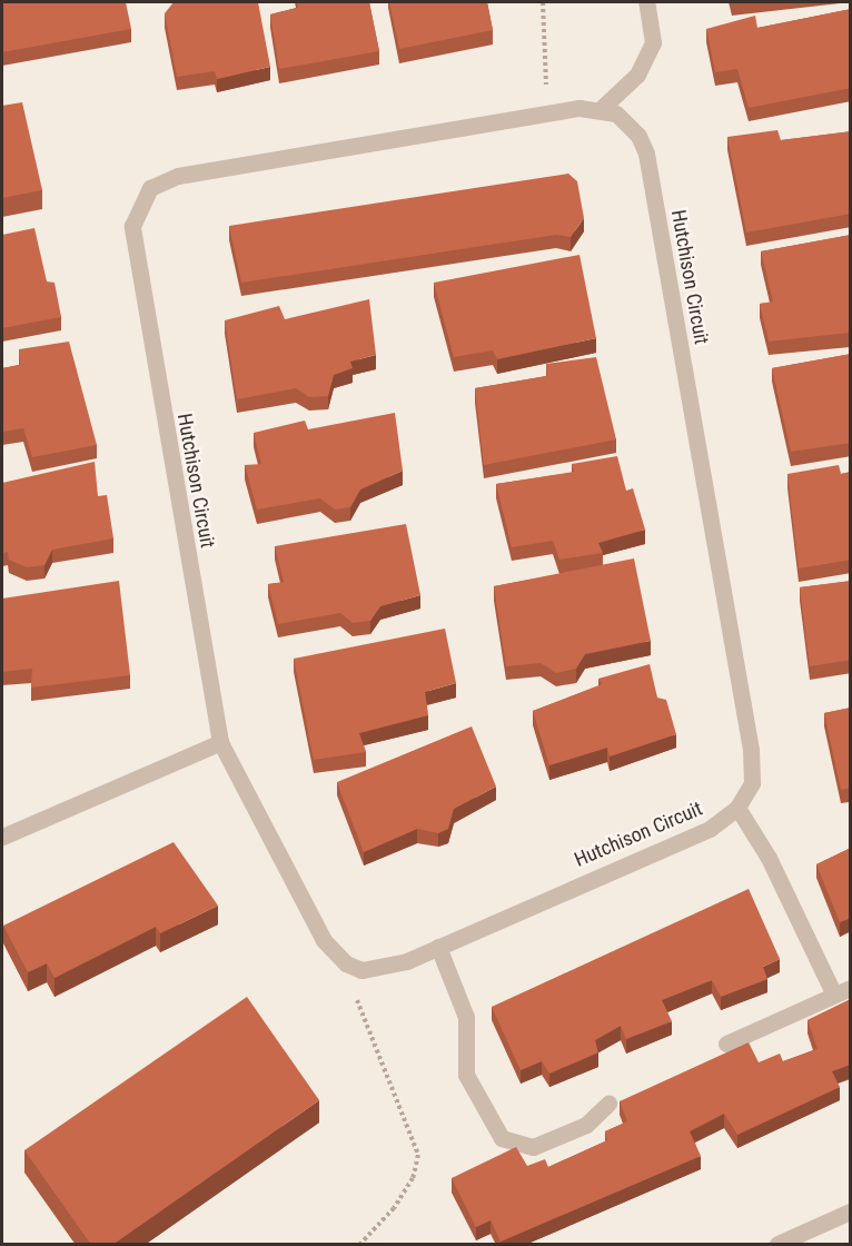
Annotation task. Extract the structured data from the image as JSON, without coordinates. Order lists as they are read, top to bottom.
{
  "streets": {
    "street": ["Hutchison Circuit"]
  }
}
